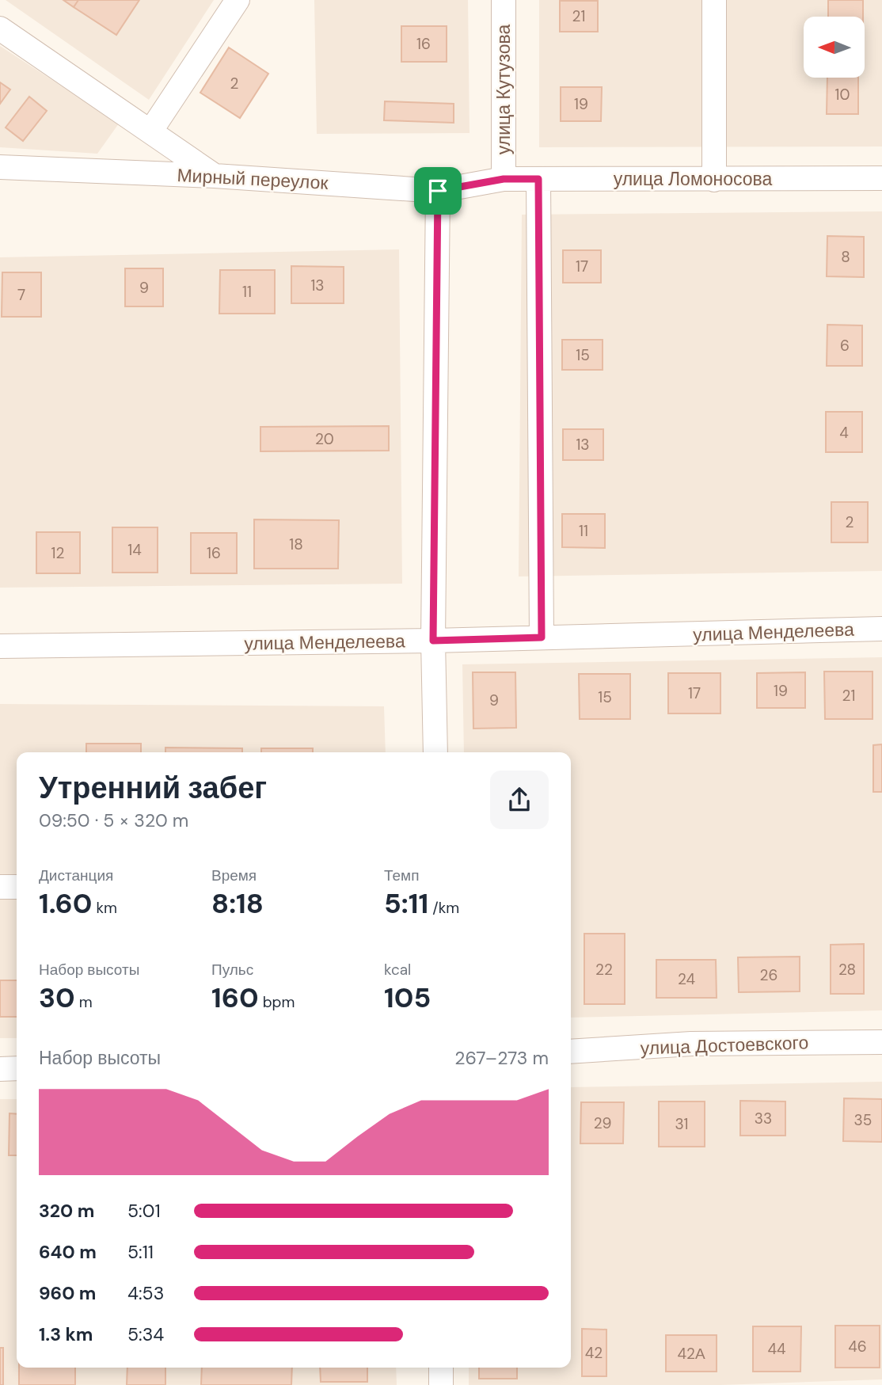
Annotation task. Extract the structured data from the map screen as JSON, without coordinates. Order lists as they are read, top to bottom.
{
  "streets": {
    "street": [
      "улица Кутузова",
      "Мирный переулок",
      "улица Ломоносова",
      "улица Менделеева",
      "улица Достоевского"
    ]
  },
  "crossings": [
    ["улица Кутузова", "Мирный переулок"],
    ["улица Кутузова", "улица Ломоносова"],
    ["Мирный переулок", "улица Ломоносова"]
  ],
  "house_numbers": [
    "21",
    "16",
    "2",
    "10",
    "19",
    "8",
    "17",
    "13",
    "9",
    "11",
    "7",
    "6",
    "15",
    "4",
    "20",
    "13",
    "2",
    "11",
    "18",
    "14",
    "12",
    "16",
    "19",
    "17",
    "21",
    "15",
    "9",
    "22",
    "28",
    "26",
    "24",
    "33",
    "35",
    "29",
    "31",
    "46",
    "44",
    "42",
    "42А"
  ],
  "north": "left",
  "page": {
    "heading": ["Утренний забег", "09:50 · 5 × 320 m"],
    "stats": [
      ["Дистанция", "1.60 km"],
      ["Время", "8:18"],
      ["Темп", "5:11 /km"],
      ["Набор высоты", "30 m"],
      ["Пульс", "160 bpm"],
      ["kcal", "105"]
    ],
    "chart": ["Набор высоты", "267–273 m"],
    "list": [
      {
        "name": "320 m",
        "note": "5:01"
      },
      {
        "name": "640 m",
        "note": "5:11"
      },
      {
        "name": "960 m",
        "note": "4:53"
      },
      {
        "name": "1.3 km",
        "note": "5:34"
      }
    ]
  }
}
